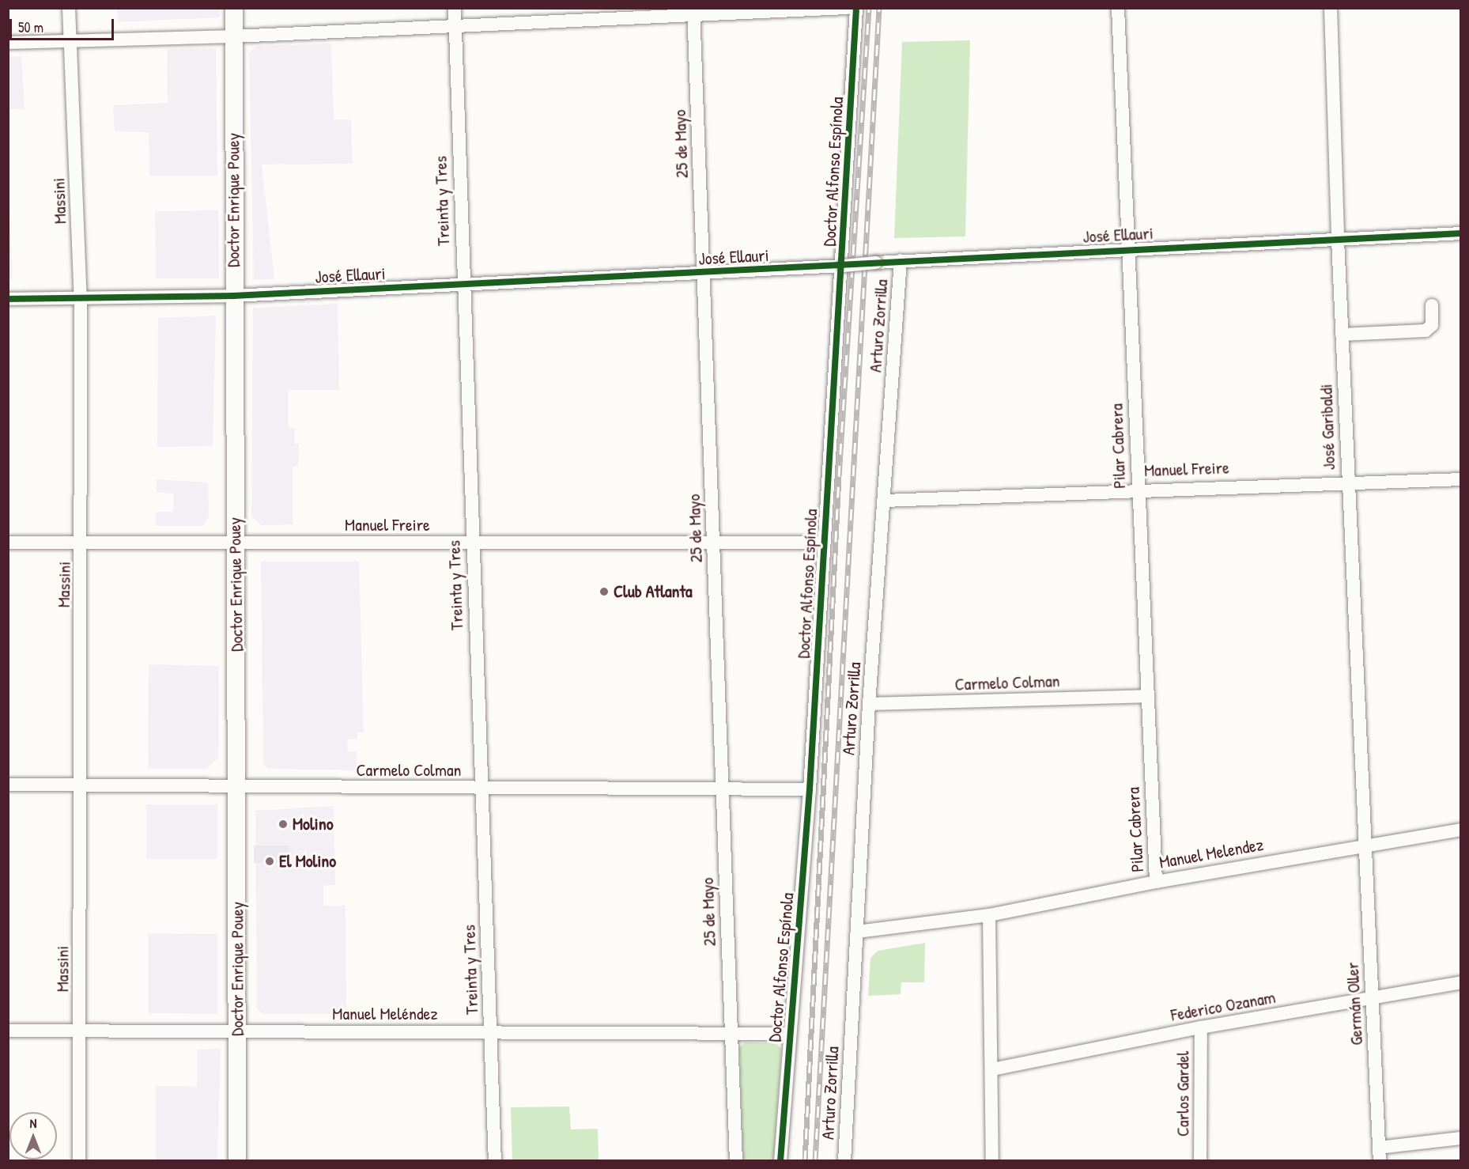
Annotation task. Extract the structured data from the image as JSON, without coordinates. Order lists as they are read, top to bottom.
{
  "streets": {
    "street": [
      "25 de Mayo",
      "Doctor Alfonso Espínola",
      "Doctor Enrique Pouey",
      "Massini",
      "Treinta y Tres",
      "José Ellauri",
      "Arturo Zorrilla",
      "José Garibaldi",
      "Pilar Cabrera",
      "Manuel Freire",
      "Carmelo Colman",
      "Manuel Melendez",
      "Germán Oller",
      "Federico Ozanam",
      "Manuel Meléndez",
      "Carlos Gardel"
    ]
  },
  "crossings": [
    ["25 de Mayo", "José Ellauri"],
    ["25 de Mayo", "Manuel Freire"],
    ["25 de Mayo", "Carmelo Colman"],
    ["25 de Mayo", "Manuel Meléndez"],
    ["Doctor Alfonso Espínola", "José Ellauri"],
    ["Doctor Alfonso Espínola", "Manuel Freire"],
    ["Doctor Alfonso Espínola", "Carmelo Colman"],
    ["Doctor Alfonso Espínola", "Manuel Meléndez"],
    ["Doctor Enrique Pouey", "José Ellauri"],
    ["Doctor Enrique Pouey", "Manuel Freire"],
    ["Doctor Enrique Pouey", "Carmelo Colman"],
    ["Doctor Enrique Pouey", "Manuel Meléndez"],
    ["Massini", "José Ellauri"],
    ["Massini", "Manuel Freire"],
    ["Massini", "Carmelo Colman"],
    ["Massini", "Manuel Meléndez"],
    ["Treinta y Tres", "José Ellauri"],
    ["Treinta y Tres", "Manuel Freire"],
    ["Treinta y Tres", "Carmelo Colman"],
    ["Treinta y Tres", "Manuel Meléndez"],
    ["José Ellauri", "Arturo Zorrilla"],
    ["José Ellauri", "José Garibaldi"],
    ["José Ellauri", "Pilar Cabrera"],
    ["Arturo Zorrilla", "Manuel Freire"],
    ["Arturo Zorrilla", "Carmelo Colman"],
    ["Arturo Zorrilla", "Manuel Melendez"],
    ["José Garibaldi", "Manuel Freire"],
    ["José Garibaldi", "Manuel Melendez"],
    ["José Garibaldi", "Germán Oller"],
    ["Pilar Cabrera", "Manuel Freire"],
    ["Pilar Cabrera", "Carmelo Colman"],
    ["Pilar Cabrera", "Manuel Melendez"],
    ["Manuel Melendez", "Germán Oller"],
    ["Germán Oller", "Federico Ozanam"],
    ["Federico Ozanam", "Carlos Gardel"]
  ],
  "places": ["Club Atlanta", "Molino", "El Molino"],
  "scale_bar": "50 m",
  "north": "top"
}
